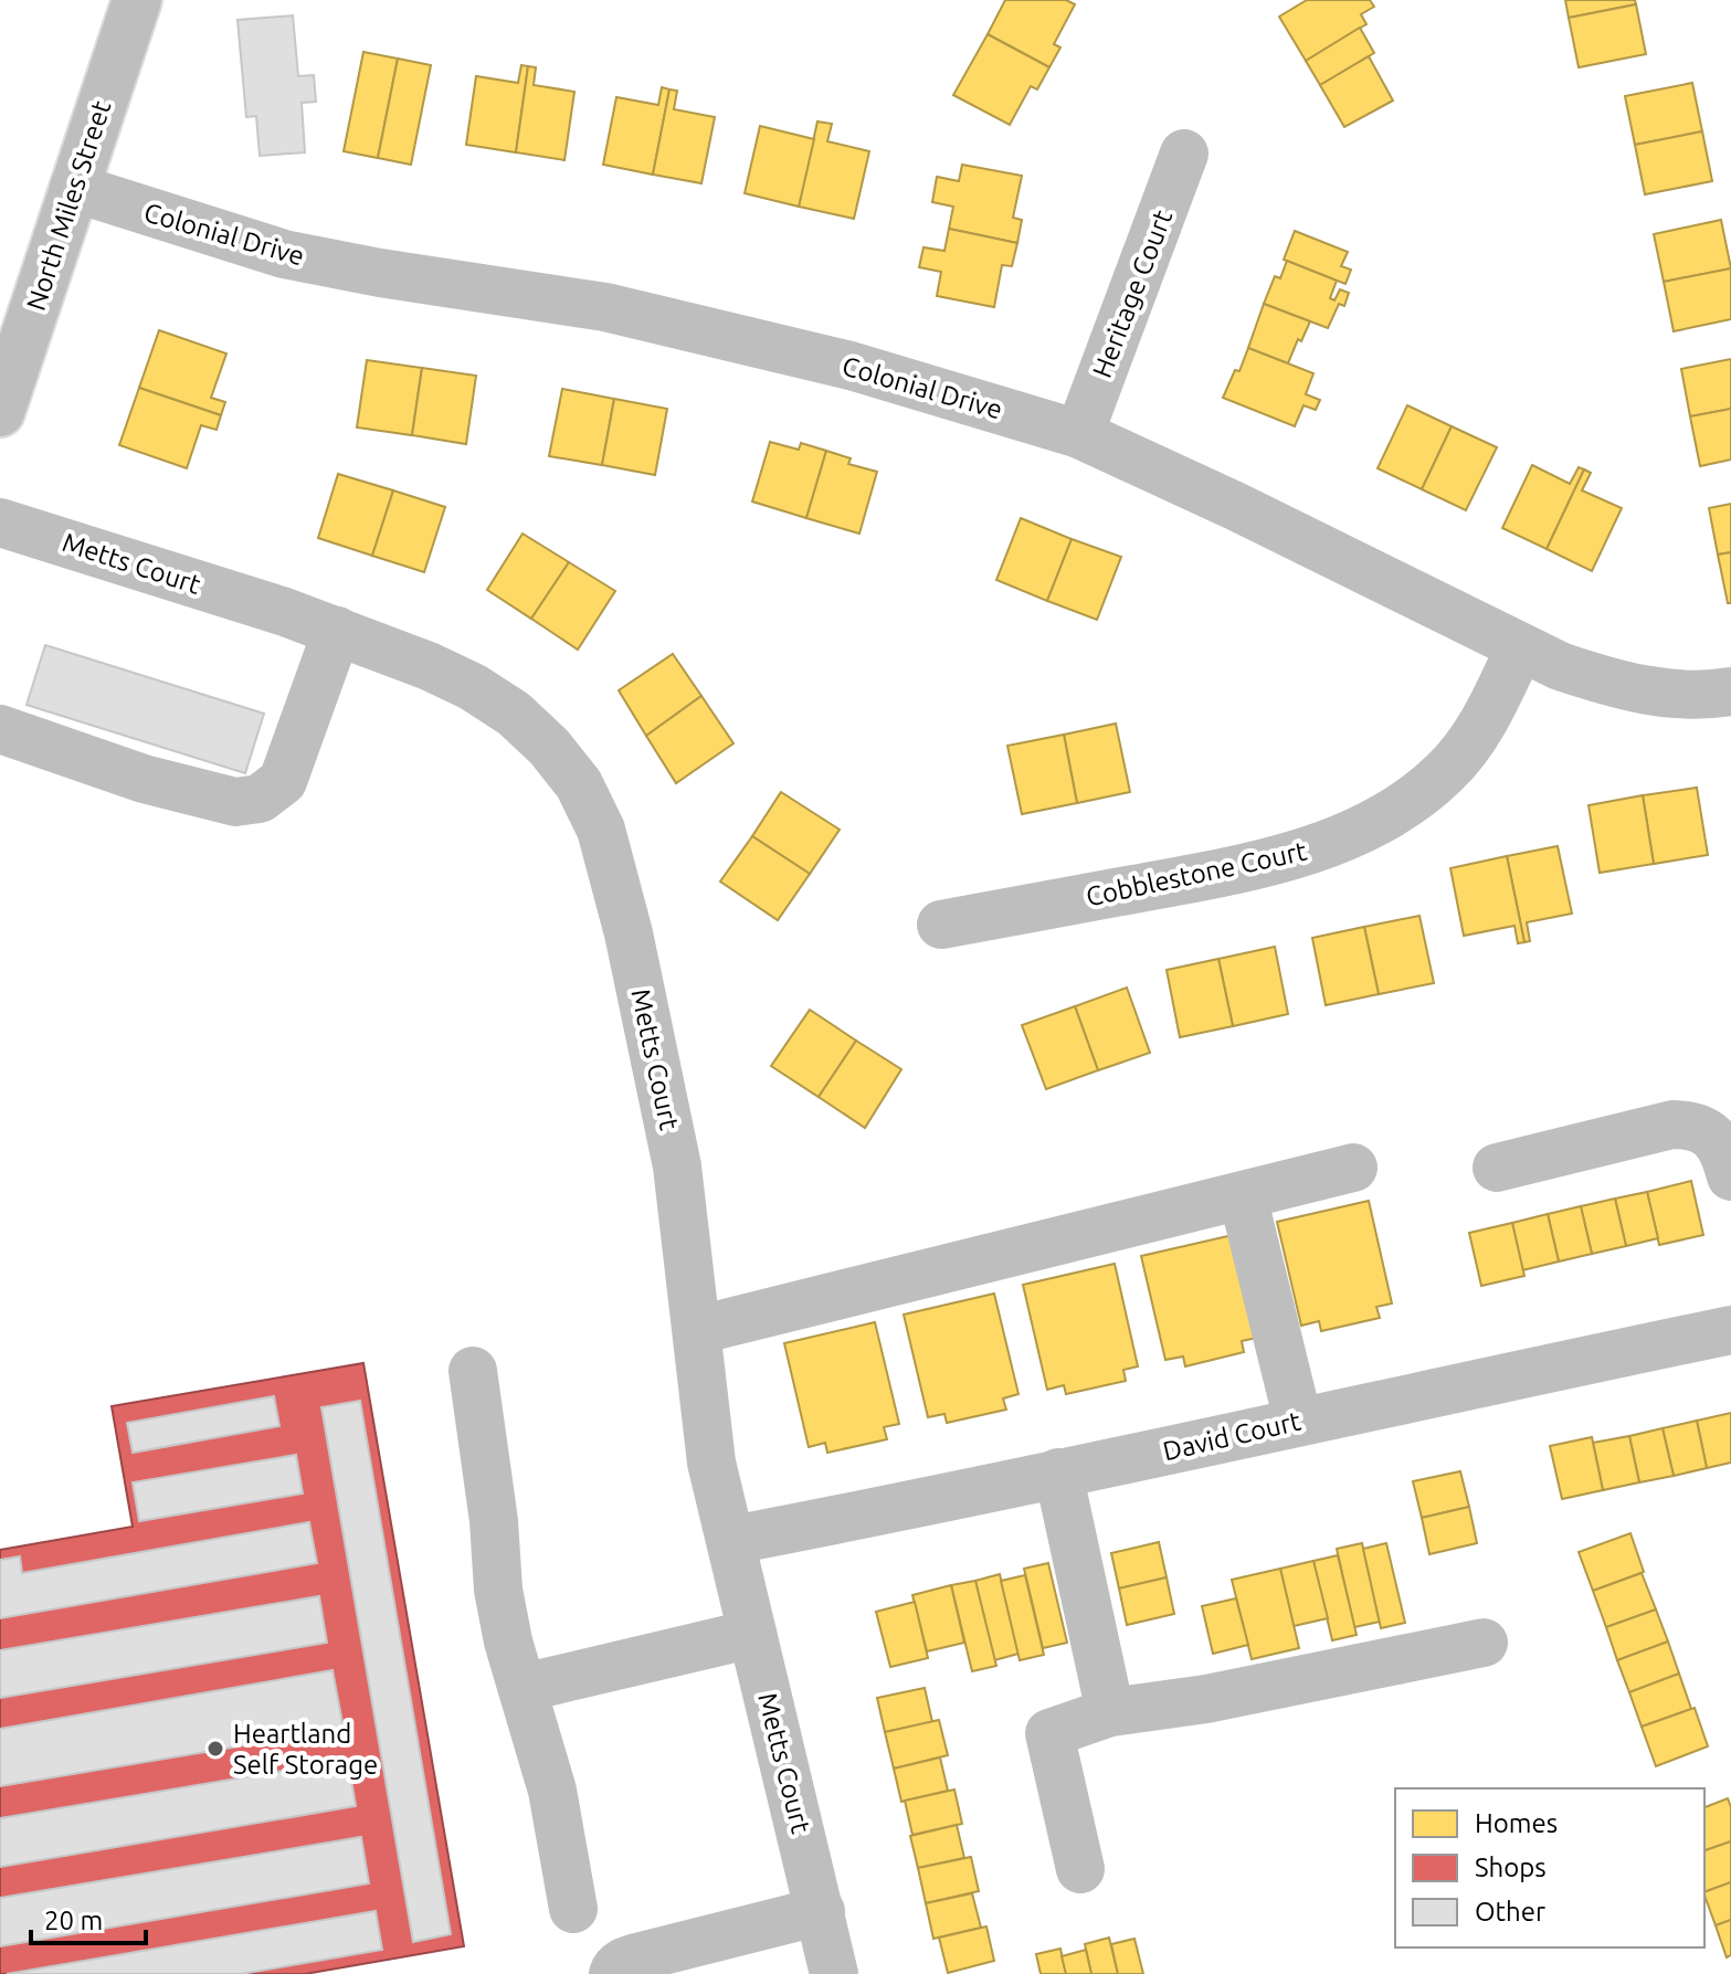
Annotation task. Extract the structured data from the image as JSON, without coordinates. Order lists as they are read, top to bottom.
{
  "streets": {
    "street": [
      "North Miles Street",
      "Colonial Drive",
      "Heritage Court",
      "Metts Court",
      "Cobblestone Court",
      "David Court"
    ]
  },
  "crossings": [
    ["North Miles Street", "Colonial Drive"],
    ["Colonial Drive", "Heritage Court"],
    ["Colonial Drive", "Cobblestone Court"],
    ["Metts Court", "David Court"]
  ],
  "places": ["Heartland Self Storage"],
  "legend": ["Homes", "Shops", "Other"],
  "scale_bar": "20 m"
}
